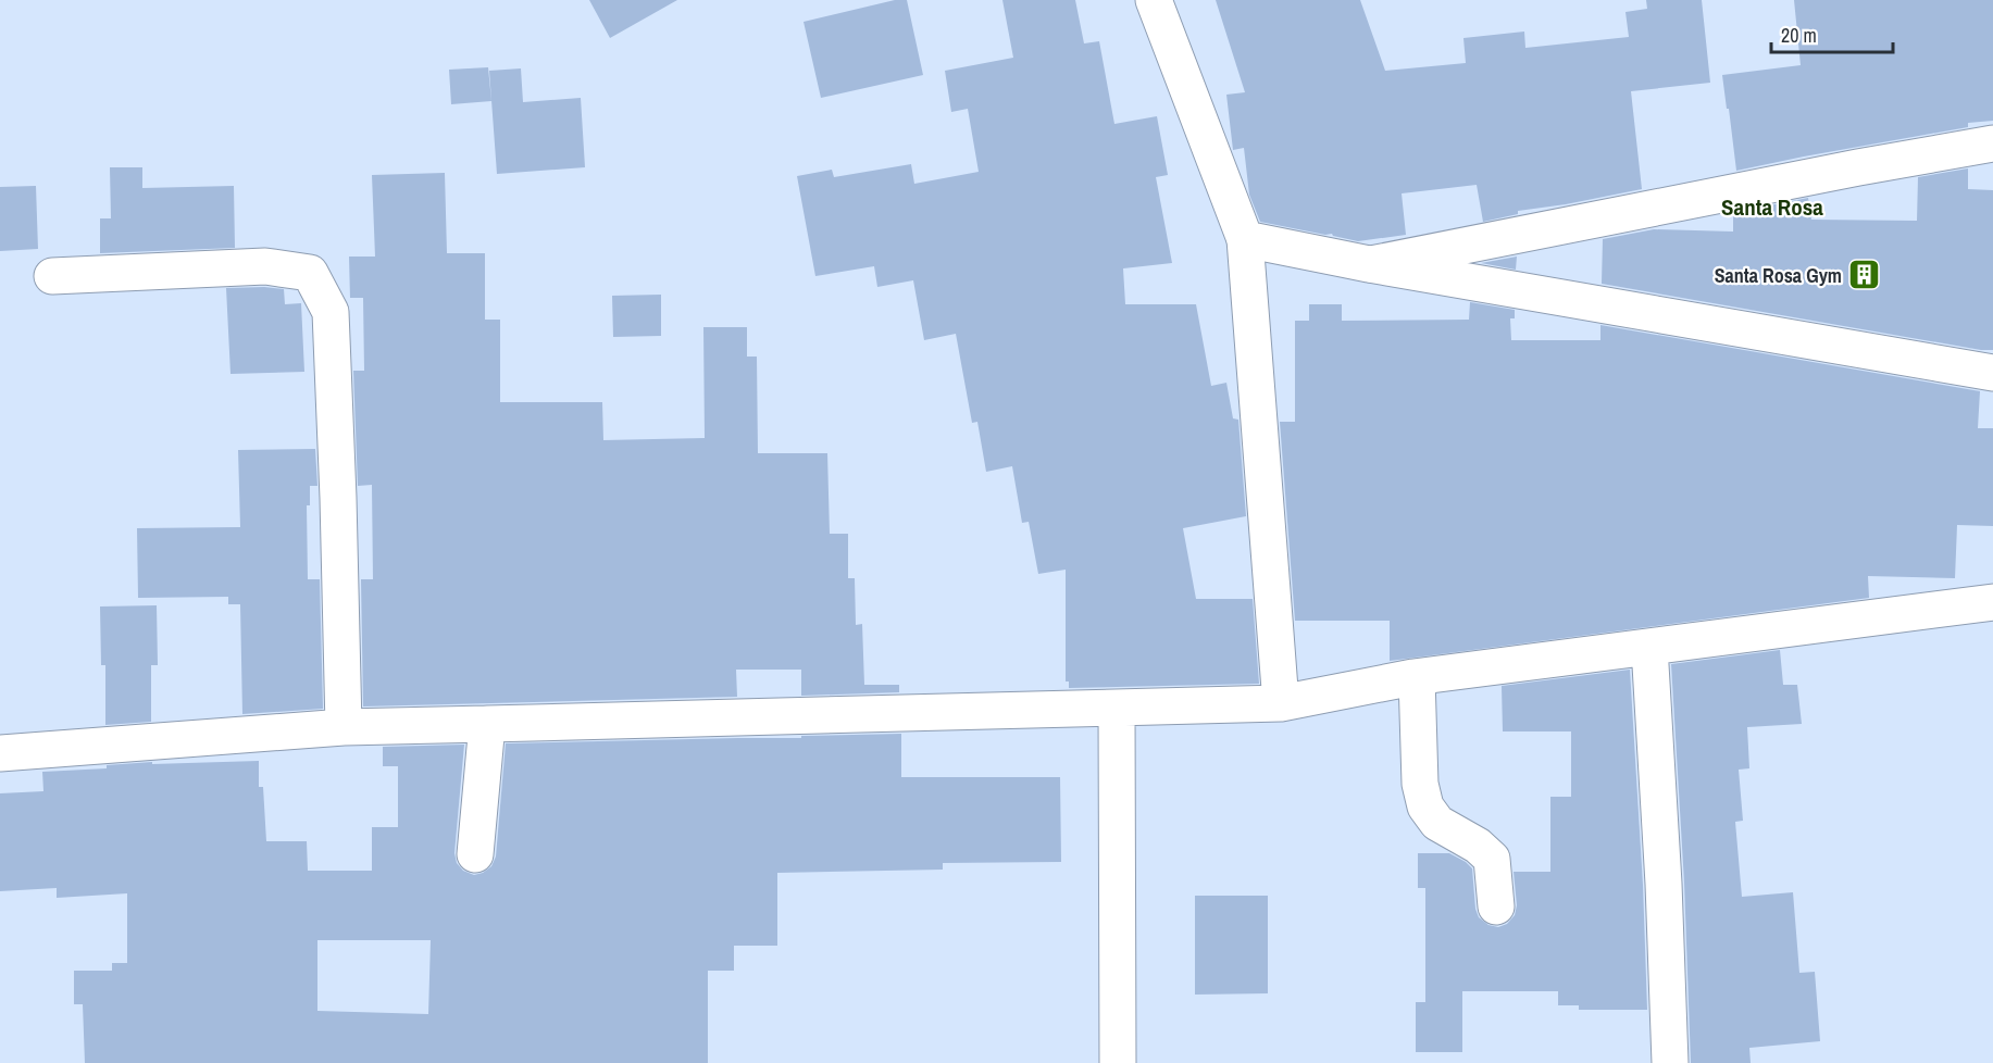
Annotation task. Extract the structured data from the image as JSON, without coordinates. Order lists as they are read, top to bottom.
{
  "districts": ["Santa Rosa"],
  "places": {
    "building": ["Santa Rosa Gym"]
  },
  "scale_bar": "20 m"
}
